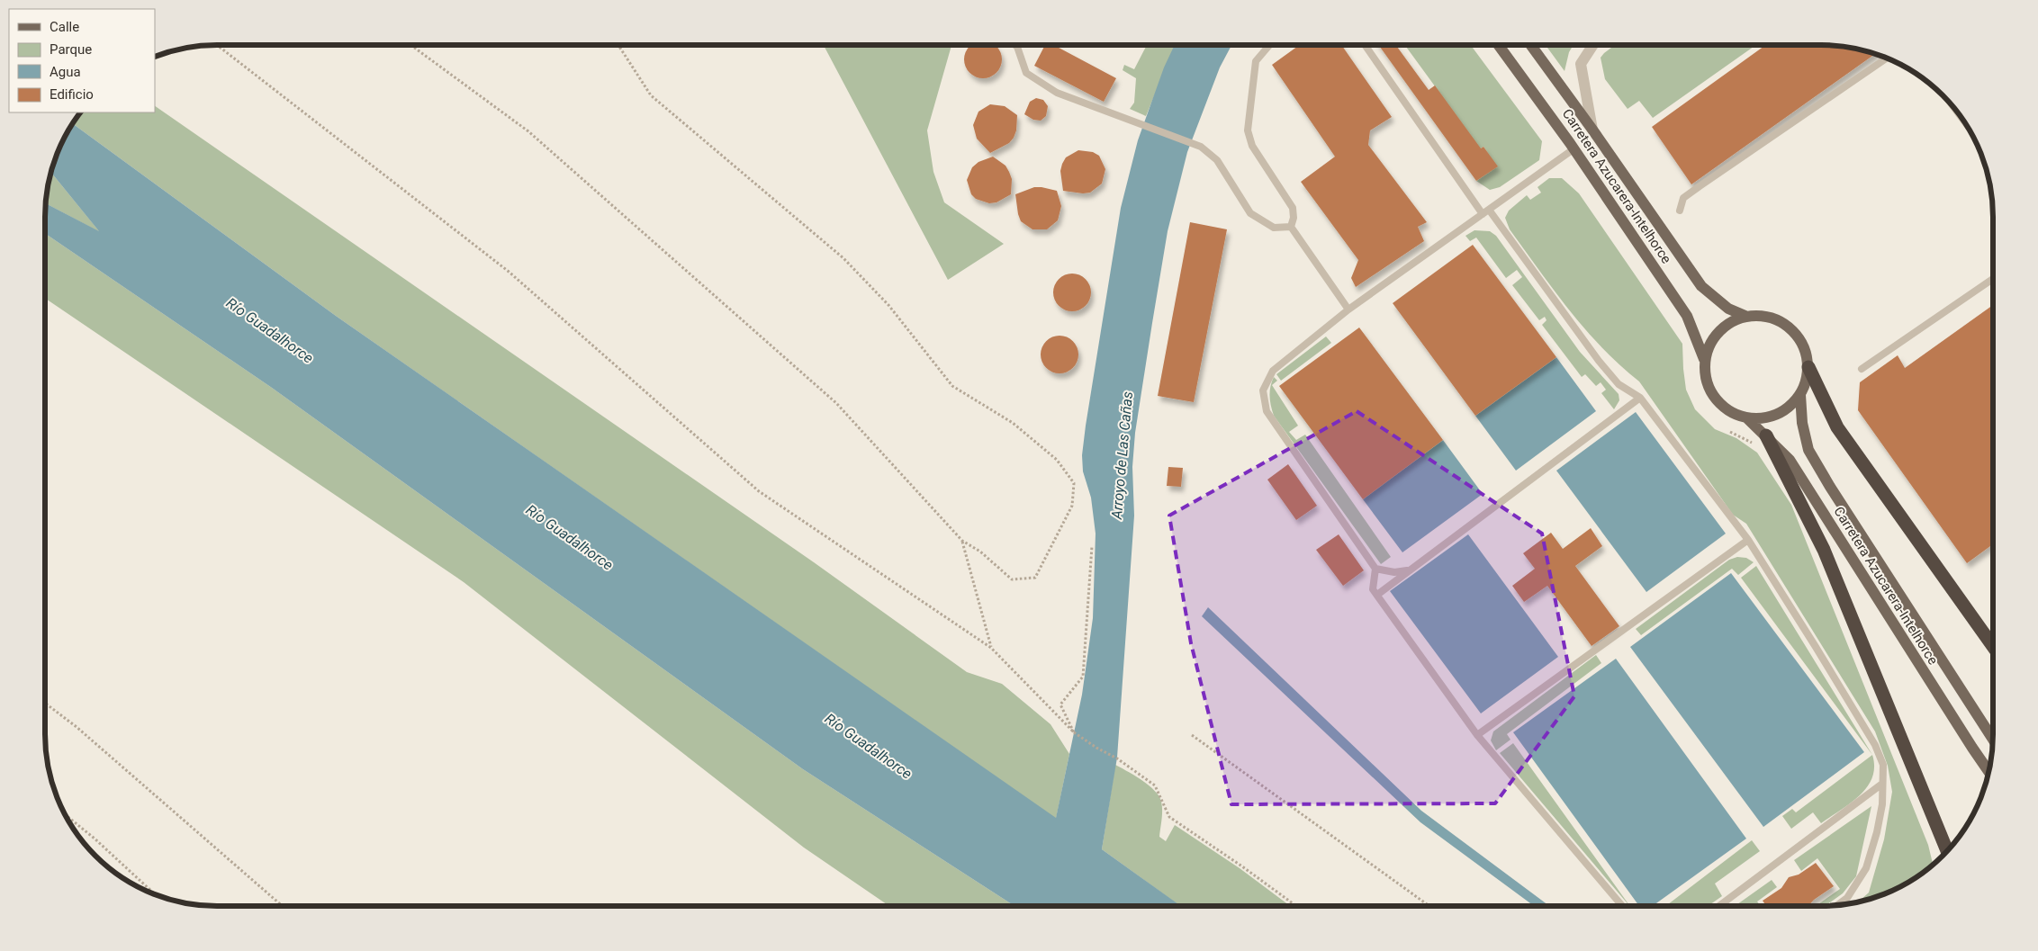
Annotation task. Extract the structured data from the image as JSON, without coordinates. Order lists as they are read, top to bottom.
{
  "streets": {
    "main road": ["Carretera Azucarera-Intelhorce"]
  },
  "water": ["Río Guadalhorce", "Arroyo de Las Cañas"],
  "legend": [
    "Calle",
    "Parque",
    "Agua",
    "Edificio"
  ]
}
